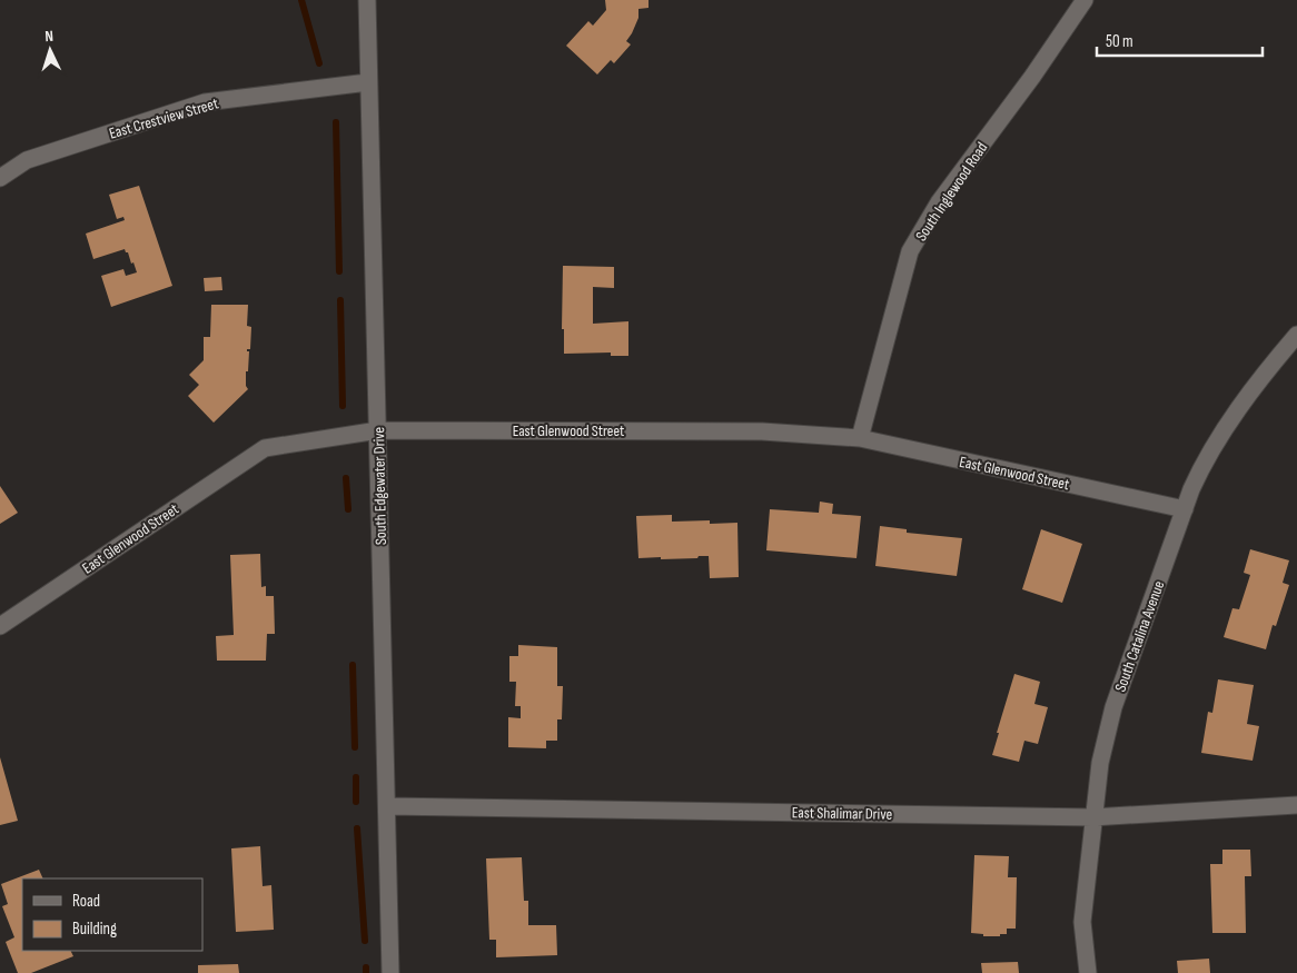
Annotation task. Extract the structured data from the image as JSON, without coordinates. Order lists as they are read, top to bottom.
{
  "streets": {
    "street": [
      "East Crestview Street",
      "South Inglewood Road",
      "East Glenwood Street",
      "South Edgewater Drive",
      "South Catalina Avenue",
      "East Shalimar Drive"
    ]
  },
  "crossings": [
    ["East Crestview Street", "South Edgewater Drive"],
    ["South Inglewood Road", "East Glenwood Street"],
    ["East Glenwood Street", "South Edgewater Drive"],
    ["East Glenwood Street", "South Catalina Avenue"],
    ["South Edgewater Drive", "East Shalimar Drive"],
    ["South Catalina Avenue", "East Shalimar Drive"]
  ],
  "legend": ["Road", "Building"],
  "scale_bar": "50 m",
  "north": "top"
}
